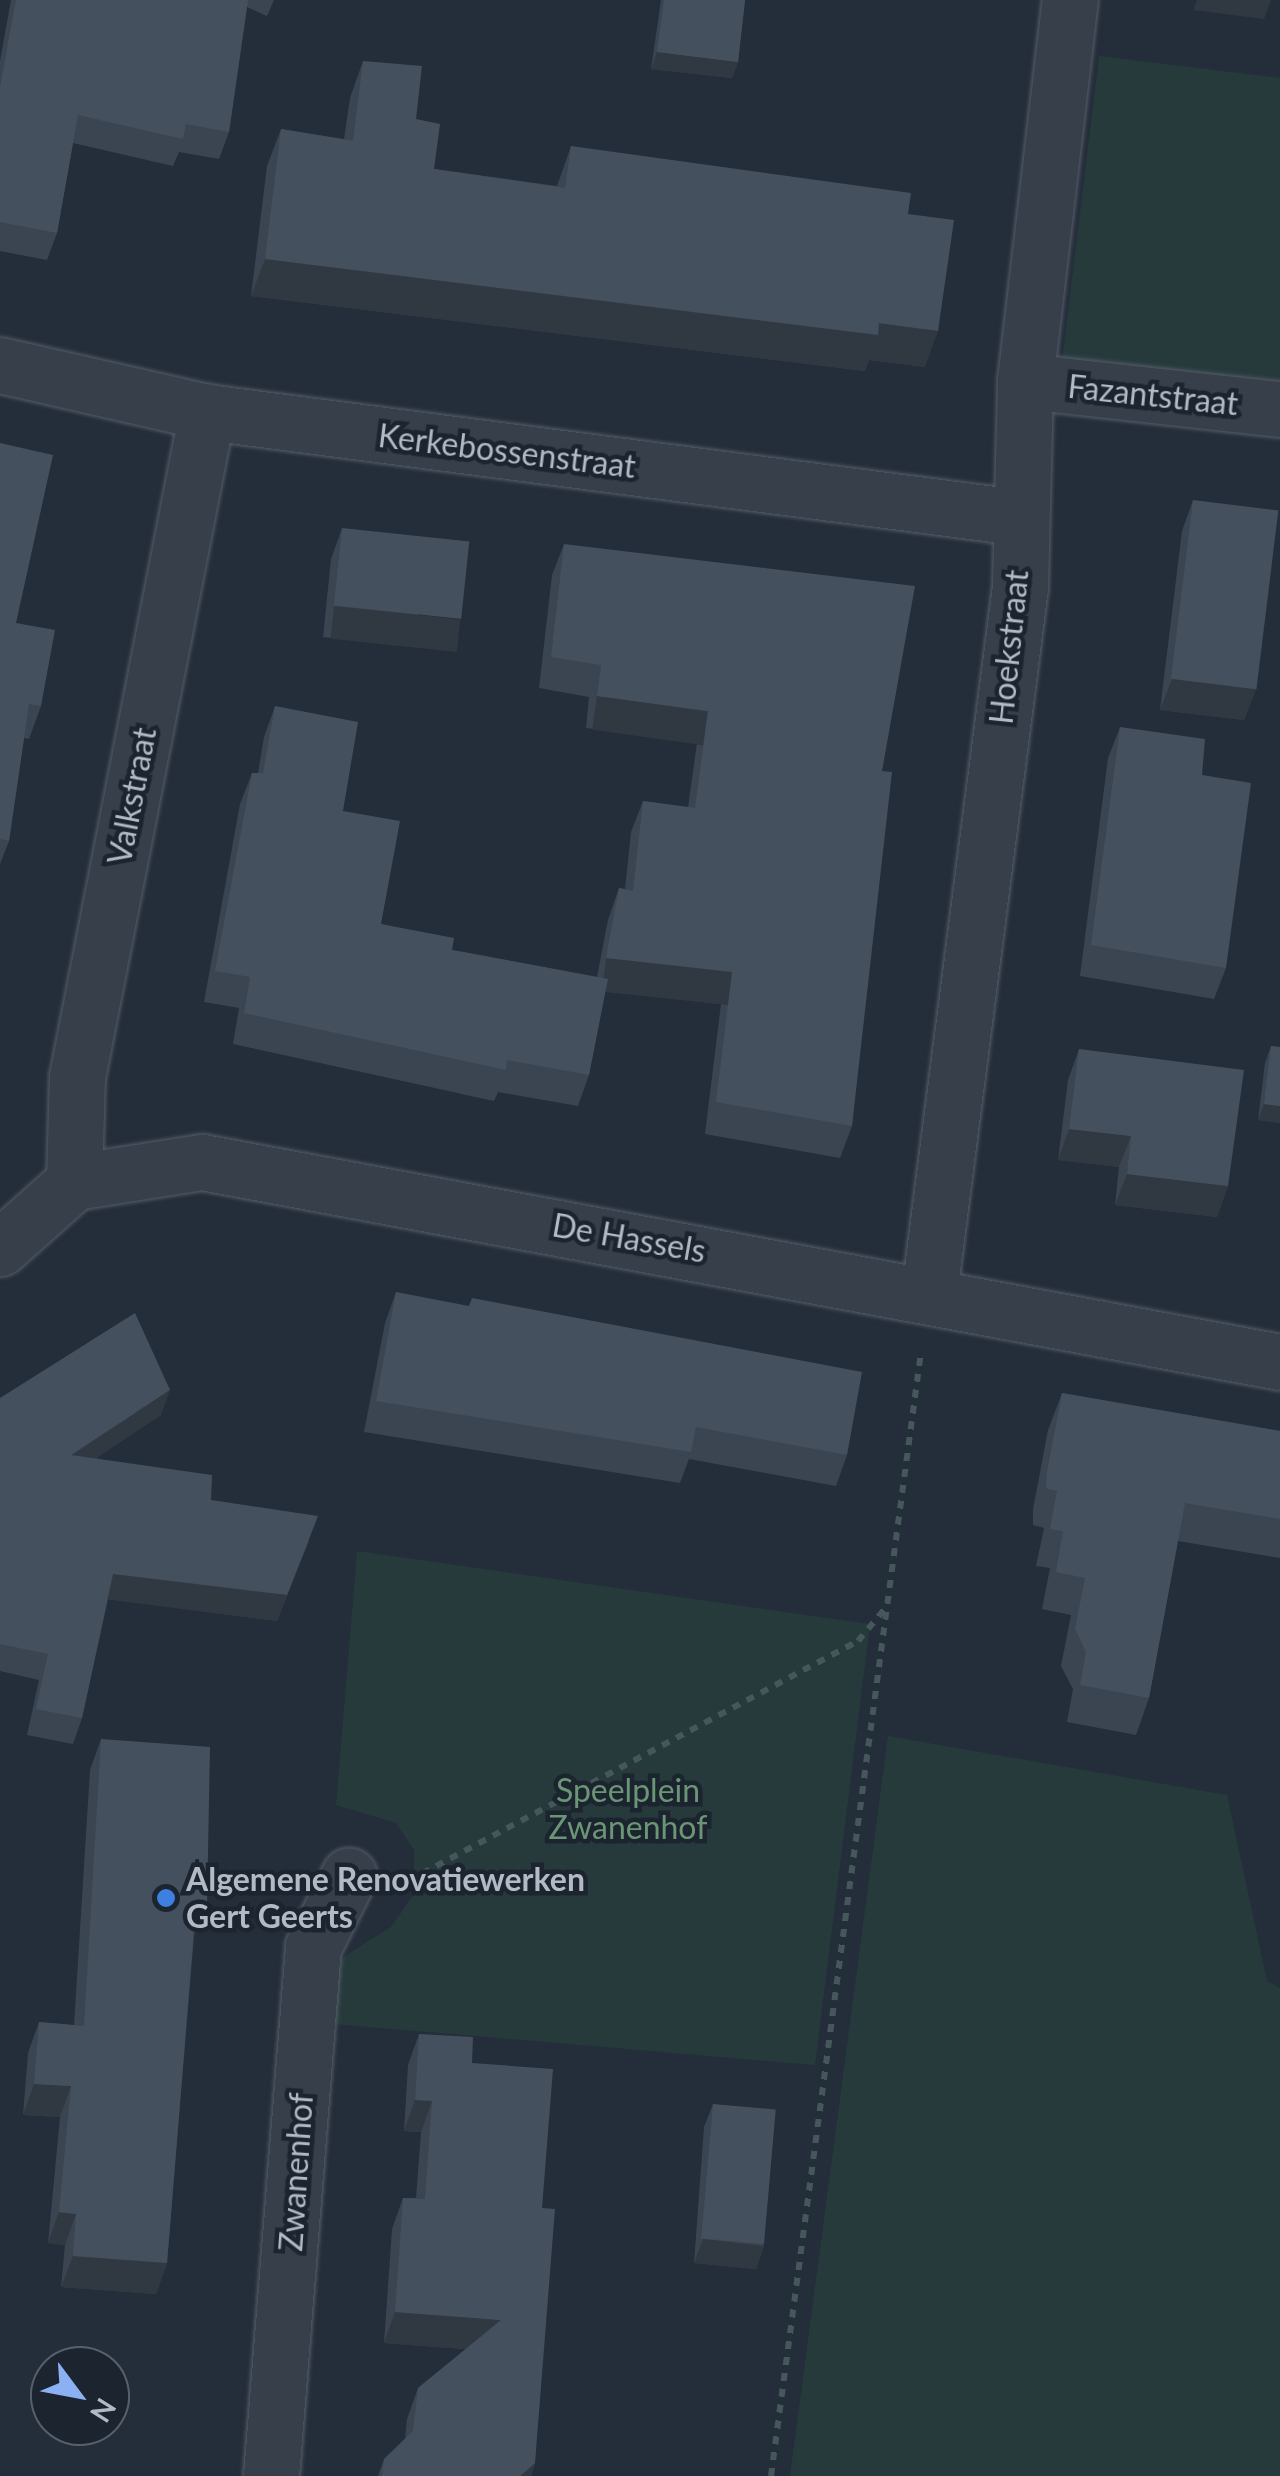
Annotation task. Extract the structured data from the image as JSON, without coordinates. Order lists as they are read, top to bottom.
{
  "streets": {
    "street": [
      "Fazantstraat",
      "Kerkebossenstraat",
      "Hoekstraat",
      "Valkstraat",
      "De Hassels",
      "Zwanenhof"
    ]
  },
  "crossings": [
    ["Fazantstraat", "Hoekstraat"],
    ["Kerkebossenstraat", "Hoekstraat"],
    ["Kerkebossenstraat", "Valkstraat"],
    ["Hoekstraat", "De Hassels"],
    ["Valkstraat", "De Hassels"]
  ],
  "parks": ["Speelplein Zwanenhof"],
  "places": ["Algemene Renovatiewerken Gert Geerts"],
  "north": "bottom right"
}
